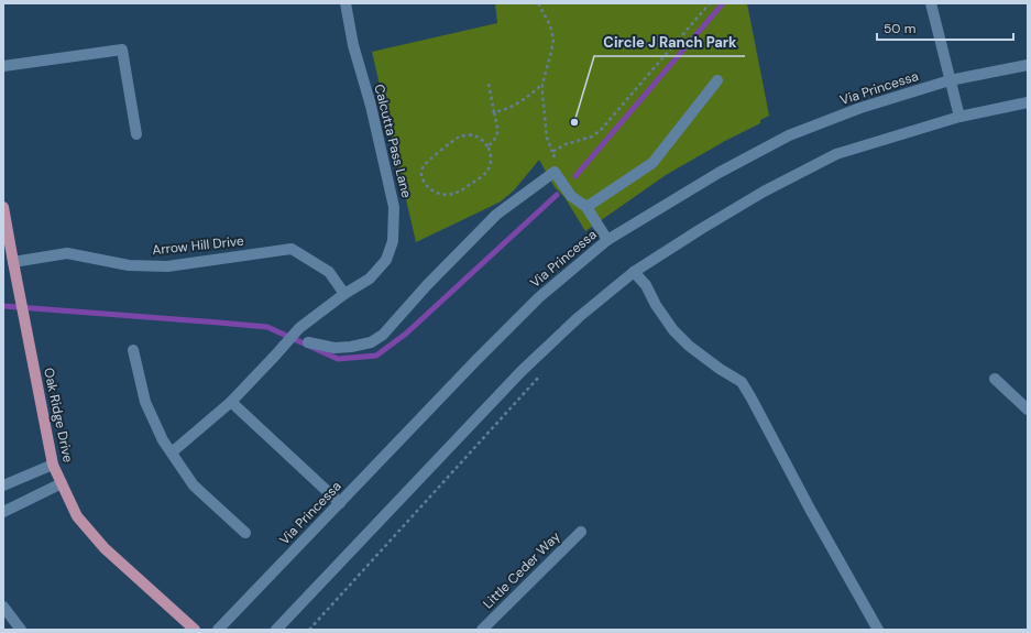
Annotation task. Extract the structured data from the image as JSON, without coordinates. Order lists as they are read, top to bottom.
{
  "streets": {
    "main road": ["Oak Ridge Drive"],
    "street": [
      "Via Princessa",
      "Calcutta Pass Lane",
      "Arrow Hill Drive",
      "Little Ceder Way"
    ]
  },
  "crossings": [
    ["Calcutta Pass Lane", "Arrow Hill Drive"],
    ["Arrow Hill Drive", "Oak Ridge Drive"]
  ],
  "places": ["Circle J Ranch Park"],
  "scale_bar": "50 m"
}
